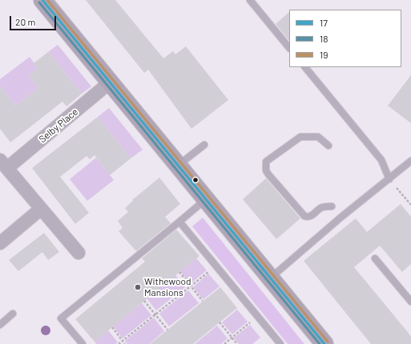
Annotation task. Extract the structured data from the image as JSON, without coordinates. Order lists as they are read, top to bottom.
{
  "streets": {
    "street": ["Selby Place"]
  },
  "places": ["Withewood Mansions"],
  "lines": ["transit line 17", "transit line 19", "transit line 18"],
  "legend": ["17", "18", "19"],
  "scale_bar": "20 m"
}
